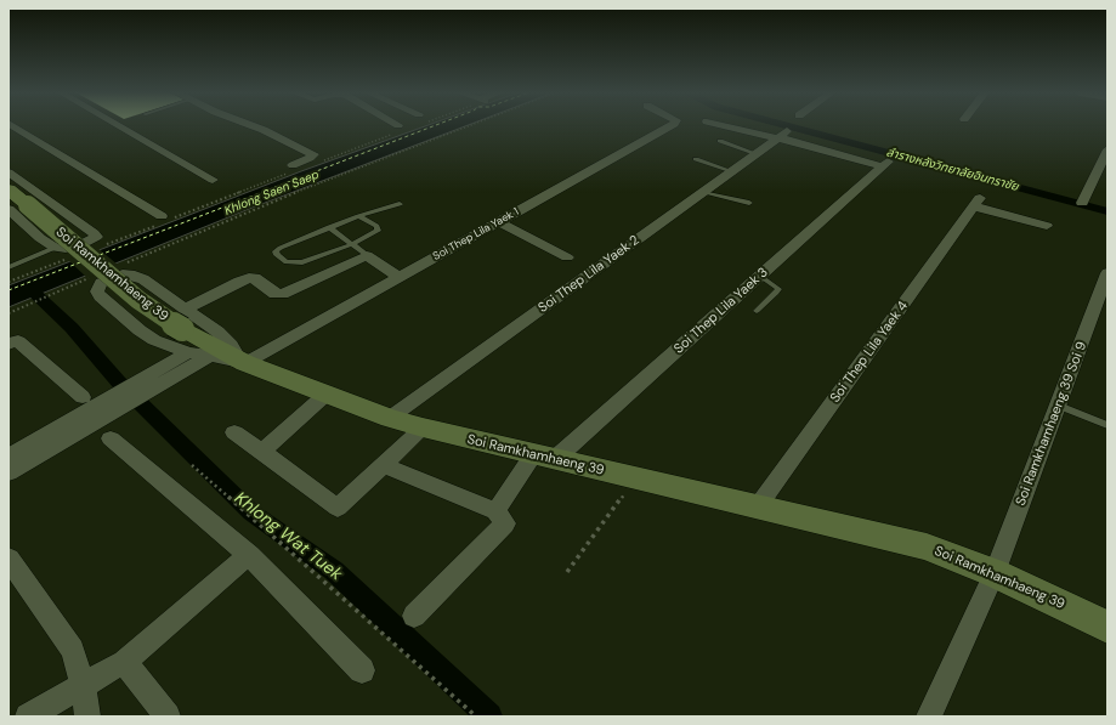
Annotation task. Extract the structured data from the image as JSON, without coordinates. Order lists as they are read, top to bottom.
{
  "streets": {
    "main road": ["Soi Ramkhamhaeng 39"],
    "street": [
      "Soi Thep Lila Yaek 1",
      "Soi Thep Lila Yaek 2",
      "Soi Thep Lila Yaek 3",
      "Soi Thep Lila Yaek 4",
      "Soi Ramkhamhaeng 39 Soi 9"
    ]
  },
  "crossings": [
    ["Soi Thep Lila Yaek 1", "Soi Ramkhamhaeng 39"],
    ["Soi Ramkhamhaeng 39", "Soi Thep Lila Yaek 2"],
    ["Soi Ramkhamhaeng 39", "Soi Thep Lila Yaek 3"],
    ["Soi Ramkhamhaeng 39", "Soi Thep Lila Yaek 4"],
    ["Soi Ramkhamhaeng 39", "Soi Ramkhamhaeng 39 Soi 9"],
    ["Soi Thep Lila Yaek 2", "Soi Thep Lila Yaek 3"]
  ],
  "water": ["ลำรางหลังวิทยาลัยอินทราชัย", "Khlong Saen Saep", "Khlong Wat Tuek"]
}
